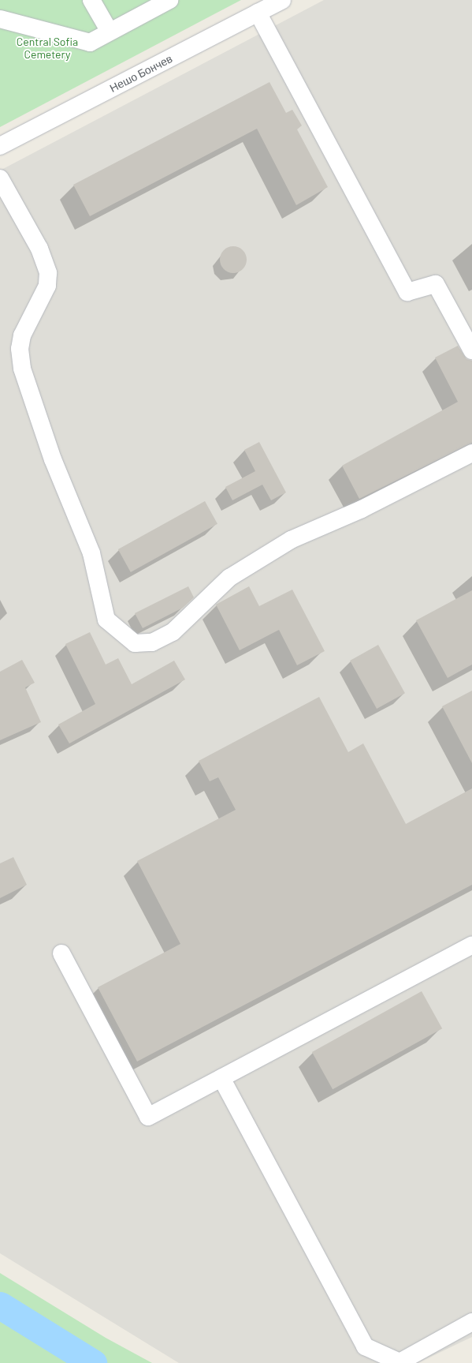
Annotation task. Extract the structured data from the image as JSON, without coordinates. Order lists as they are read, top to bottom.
{
  "streets": {
    "street": ["Нешо Бончев"]
  },
  "parks": ["Central Sofia Cemetery"]
}
